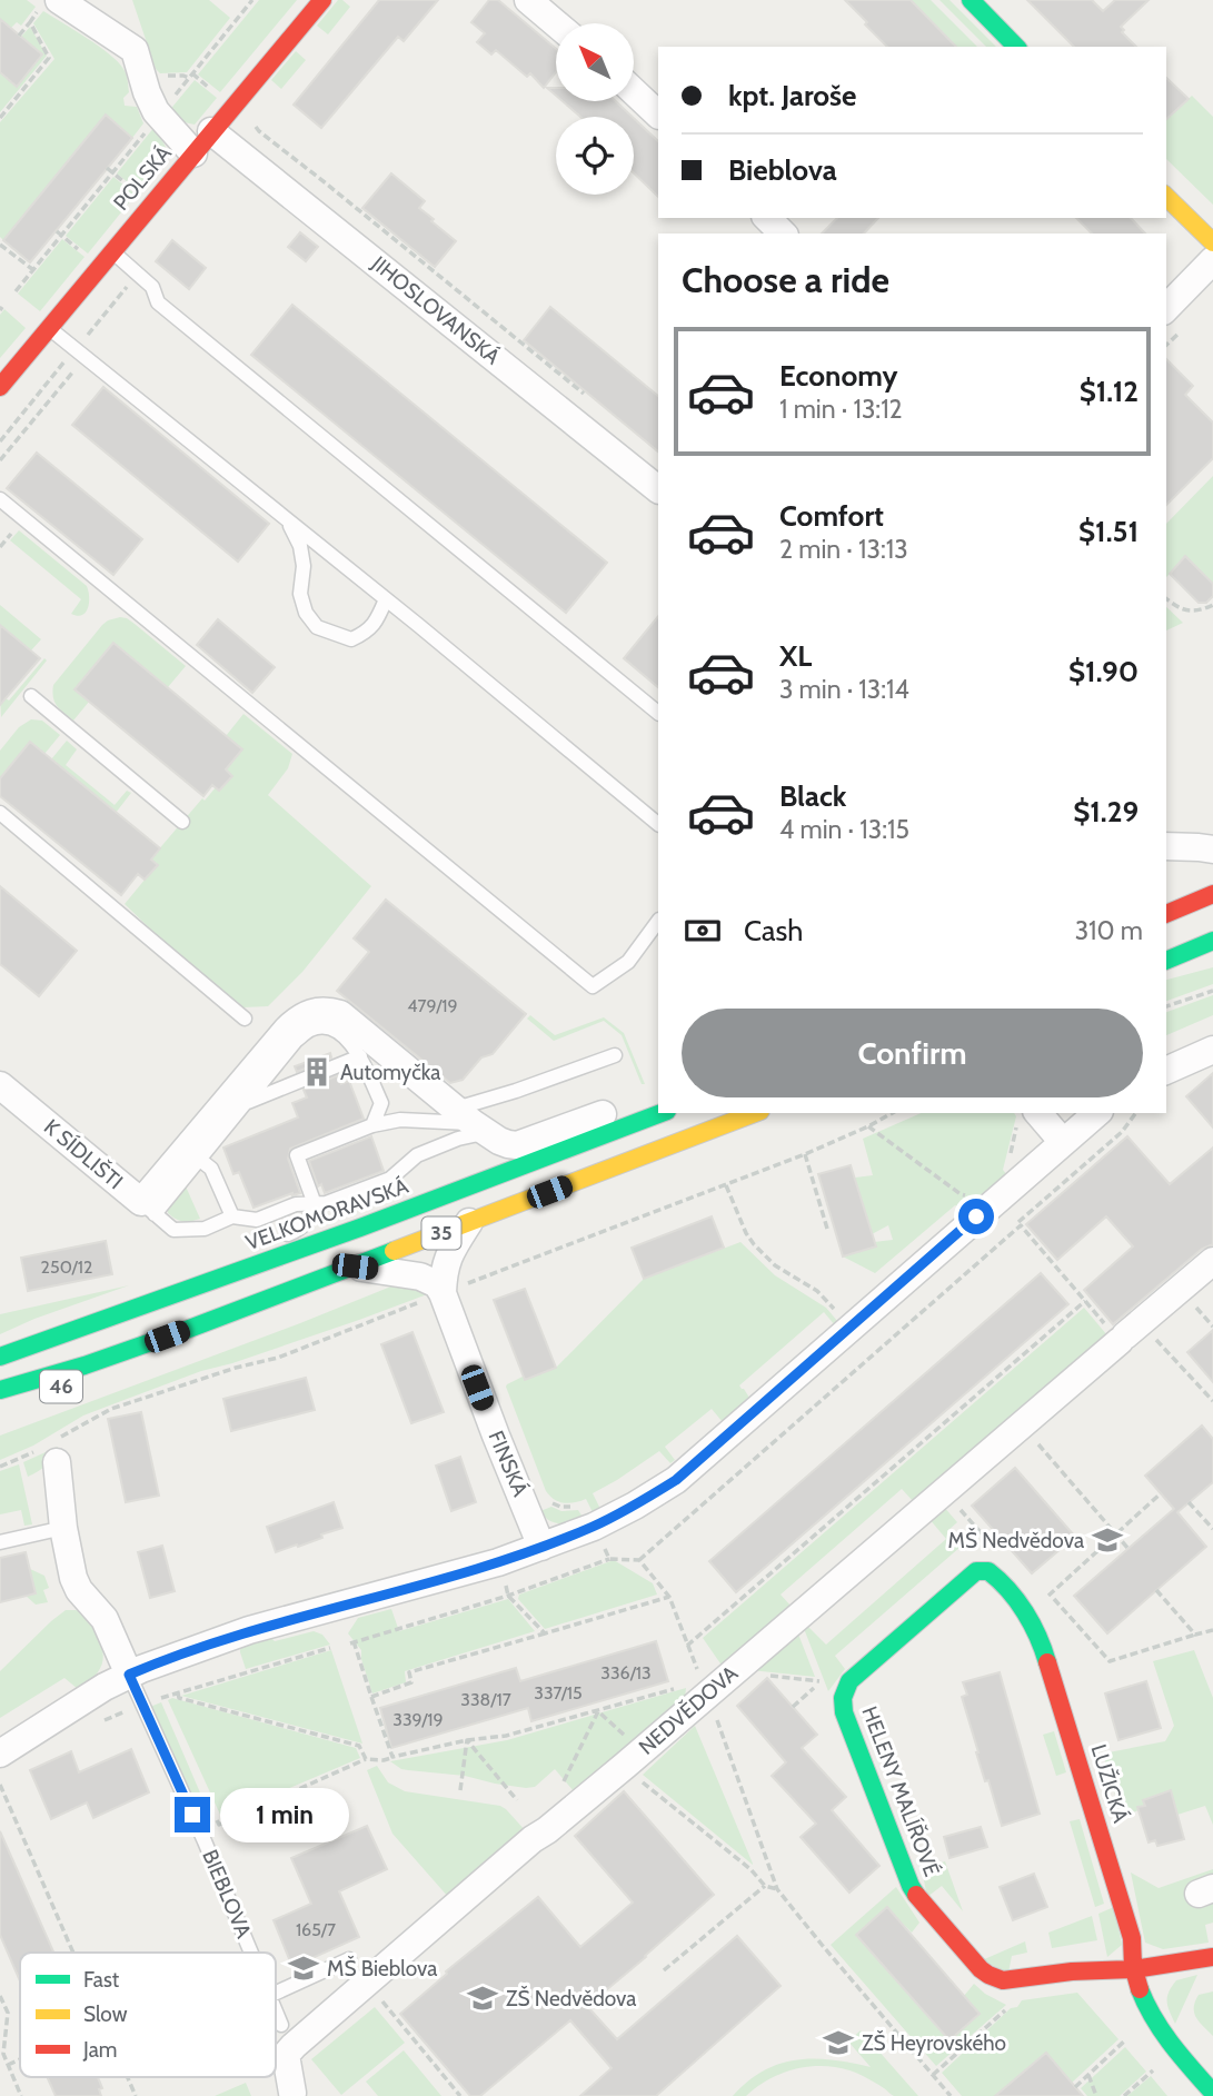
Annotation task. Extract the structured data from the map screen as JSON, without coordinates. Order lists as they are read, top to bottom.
{
  "streets": {
    "street": [
      "POLSKÁ",
      "JIHOSLOVANSKÁ",
      "K SÍDLIŠTI",
      "VELKOMORAVSKÁ",
      "35",
      "46",
      "FINSKÁ",
      "NEDVĚDOVA",
      "LUŽICKÁ",
      "HELENY MALÍŘOVÉ",
      "BIEBLOVA"
    ]
  },
  "crossings": [
    ["POLSKÁ", "JIHOSLOVANSKÁ"],
    ["35", "46"],
    ["LUŽICKÁ", "HELENY MALÍŘOVÉ"]
  ],
  "places": {
    "building": ["Automyčka"],
    "school or university": [
      "MŠ Nedvědova",
      "MŠ Bieblova",
      "ZŠ Nedvědova",
      "ZŠ Heyrovského"
    ]
  },
  "house_numbers": [
    "479/19",
    "250/12",
    "336/13",
    "337/15",
    "338/17",
    "339/19",
    "165/7"
  ],
  "legend": ["Fast", "Slow", "Jam"],
  "north": "top left",
  "page": {
    "banner": ["kpt. Jaroše", "Bieblova"],
    "heading": "Choose a ride",
    "list": [
      {
        "name": "Economy",
        "note": "1 min · 13:12",
        "value": "$1.12"
      },
      {
        "name": "Comfort",
        "note": "2 min · 13:13",
        "value": "$1.51"
      },
      {
        "name": "XL",
        "note": "3 min · 13:14",
        "value": "$1.90"
      },
      {
        "name": "Black",
        "note": "4 min · 13:15",
        "value": "$1.29"
      }
    ],
    "pay": ["Cash", "310 m"],
    "buttons": "Confirm",
    "bubble": "1 min"
  }
}
